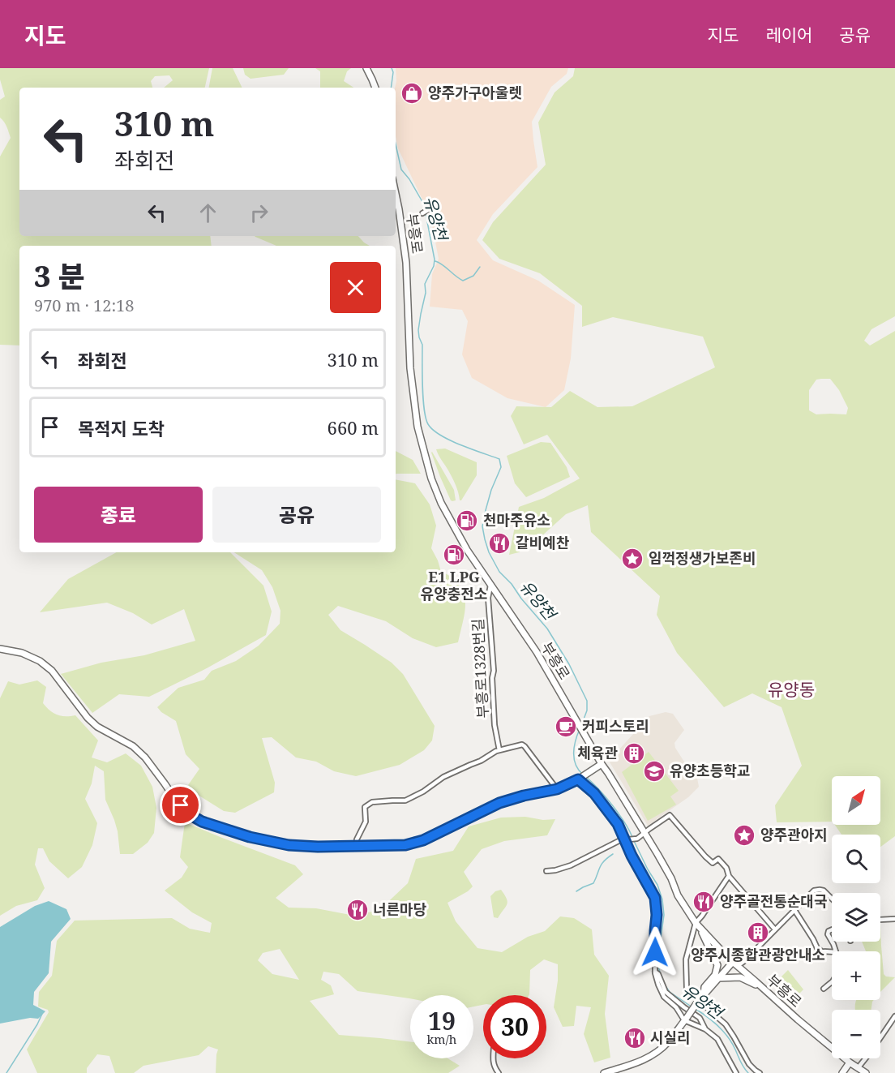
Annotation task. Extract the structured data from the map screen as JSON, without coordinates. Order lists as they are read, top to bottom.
{
  "streets": {
    "main road": ["부흥로"],
    "street": ["부흥로1328번길"]
  },
  "crossings": [
    ["부흥로", "부흥로1328번길"]
  ],
  "districts": ["유양동"],
  "water": ["유양천"],
  "places": {
    "shop": ["양주가구아울렛"],
    "fuel station": ["천마주유소", "E1 LPG 유양충전소"],
    "restaurant": [
      "갈비예찬",
      "양주골전통순대국",
      "너른마당",
      "시실리"
    ],
    "place": ["임꺽정생가보존비", "양주관아지"],
    "cafe": ["커피스토리"],
    "building": ["체육관", "양주시종합관광안내소"],
    "school or university": ["유양초등학교"]
  },
  "north": "top right",
  "page": {
    "header": "지도",
    "nav": ["지도", "레이어", "공유"],
    "turn": ["310 m", "좌회전"],
    "heading": ["3 분", "970 m · 12:18"],
    "list": [
      {
        "name": "좌회전",
        "value": "310 m"
      },
      {
        "name": "목적지 도착",
        "value": "660 m"
      }
    ],
    "buttons": ["종료", "공유"],
    "map_buttons": ["+", "−"],
    "speed": "19 km/h",
    "limit": "30"
  }
}
